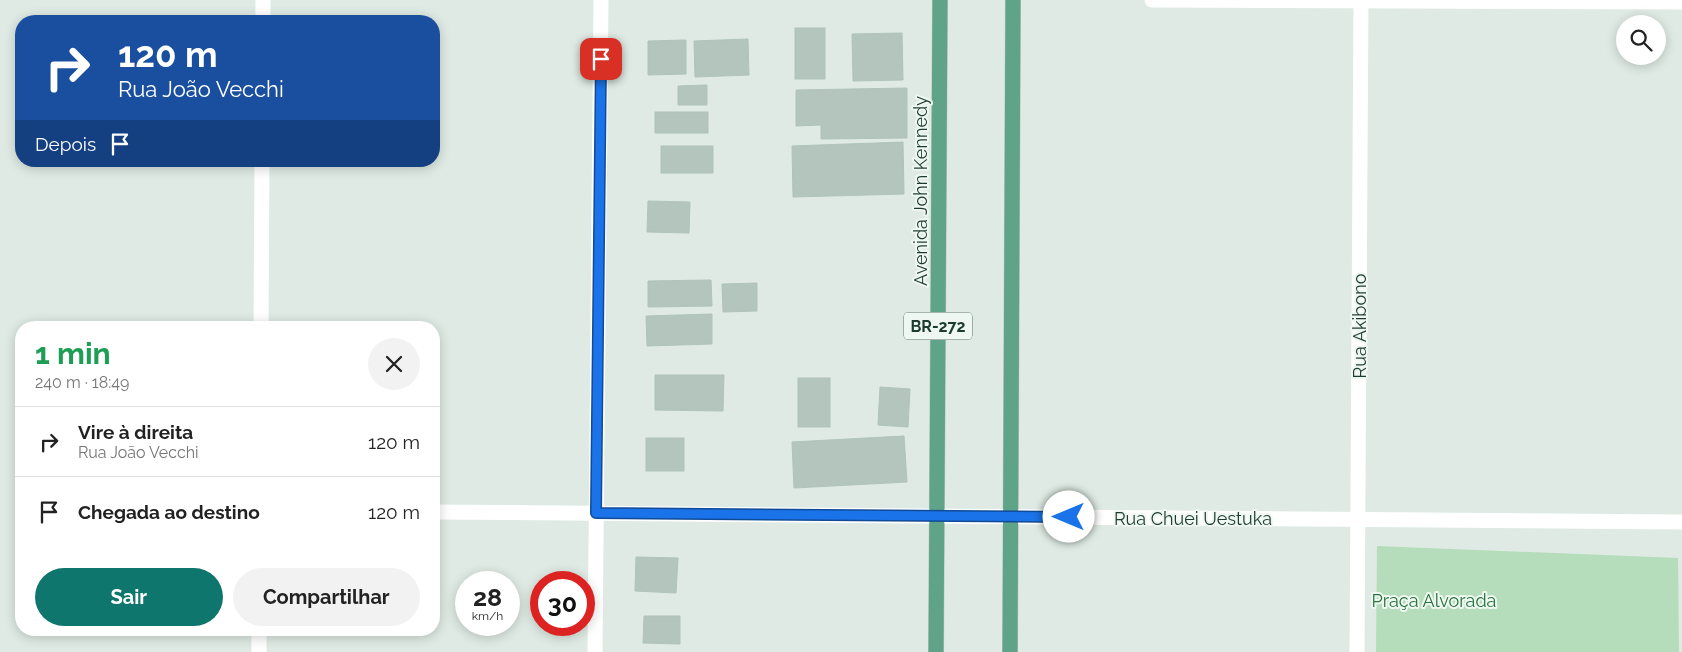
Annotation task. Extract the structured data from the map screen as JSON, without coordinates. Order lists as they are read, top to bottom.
{
  "streets": {
    "main road": ["Avenida John Kennedy", "BR-272"],
    "street": ["Rua Akibono", "Rua Chuei Uestuka"]
  },
  "crossings": [
    ["Avenida John Kennedy", "Rua Chuei Uestuka"],
    ["Rua Akibono", "Rua Chuei Uestuka"]
  ],
  "parks": ["Praça Alvorada"],
  "page": {
    "turn": ["120 m", "Rua João Vecchi"],
    "then": "Depois",
    "heading": ["1 min", "240 m · 18:49"],
    "list": [
      {
        "name": "Vire à direita",
        "note": "Rua João Vecchi",
        "value": "120 m"
      },
      {
        "name": "Chegada ao destino",
        "value": "120 m"
      }
    ],
    "buttons": ["Sair", "Compartilhar"],
    "speed": "28 km/h",
    "limit": "30"
  }
}
